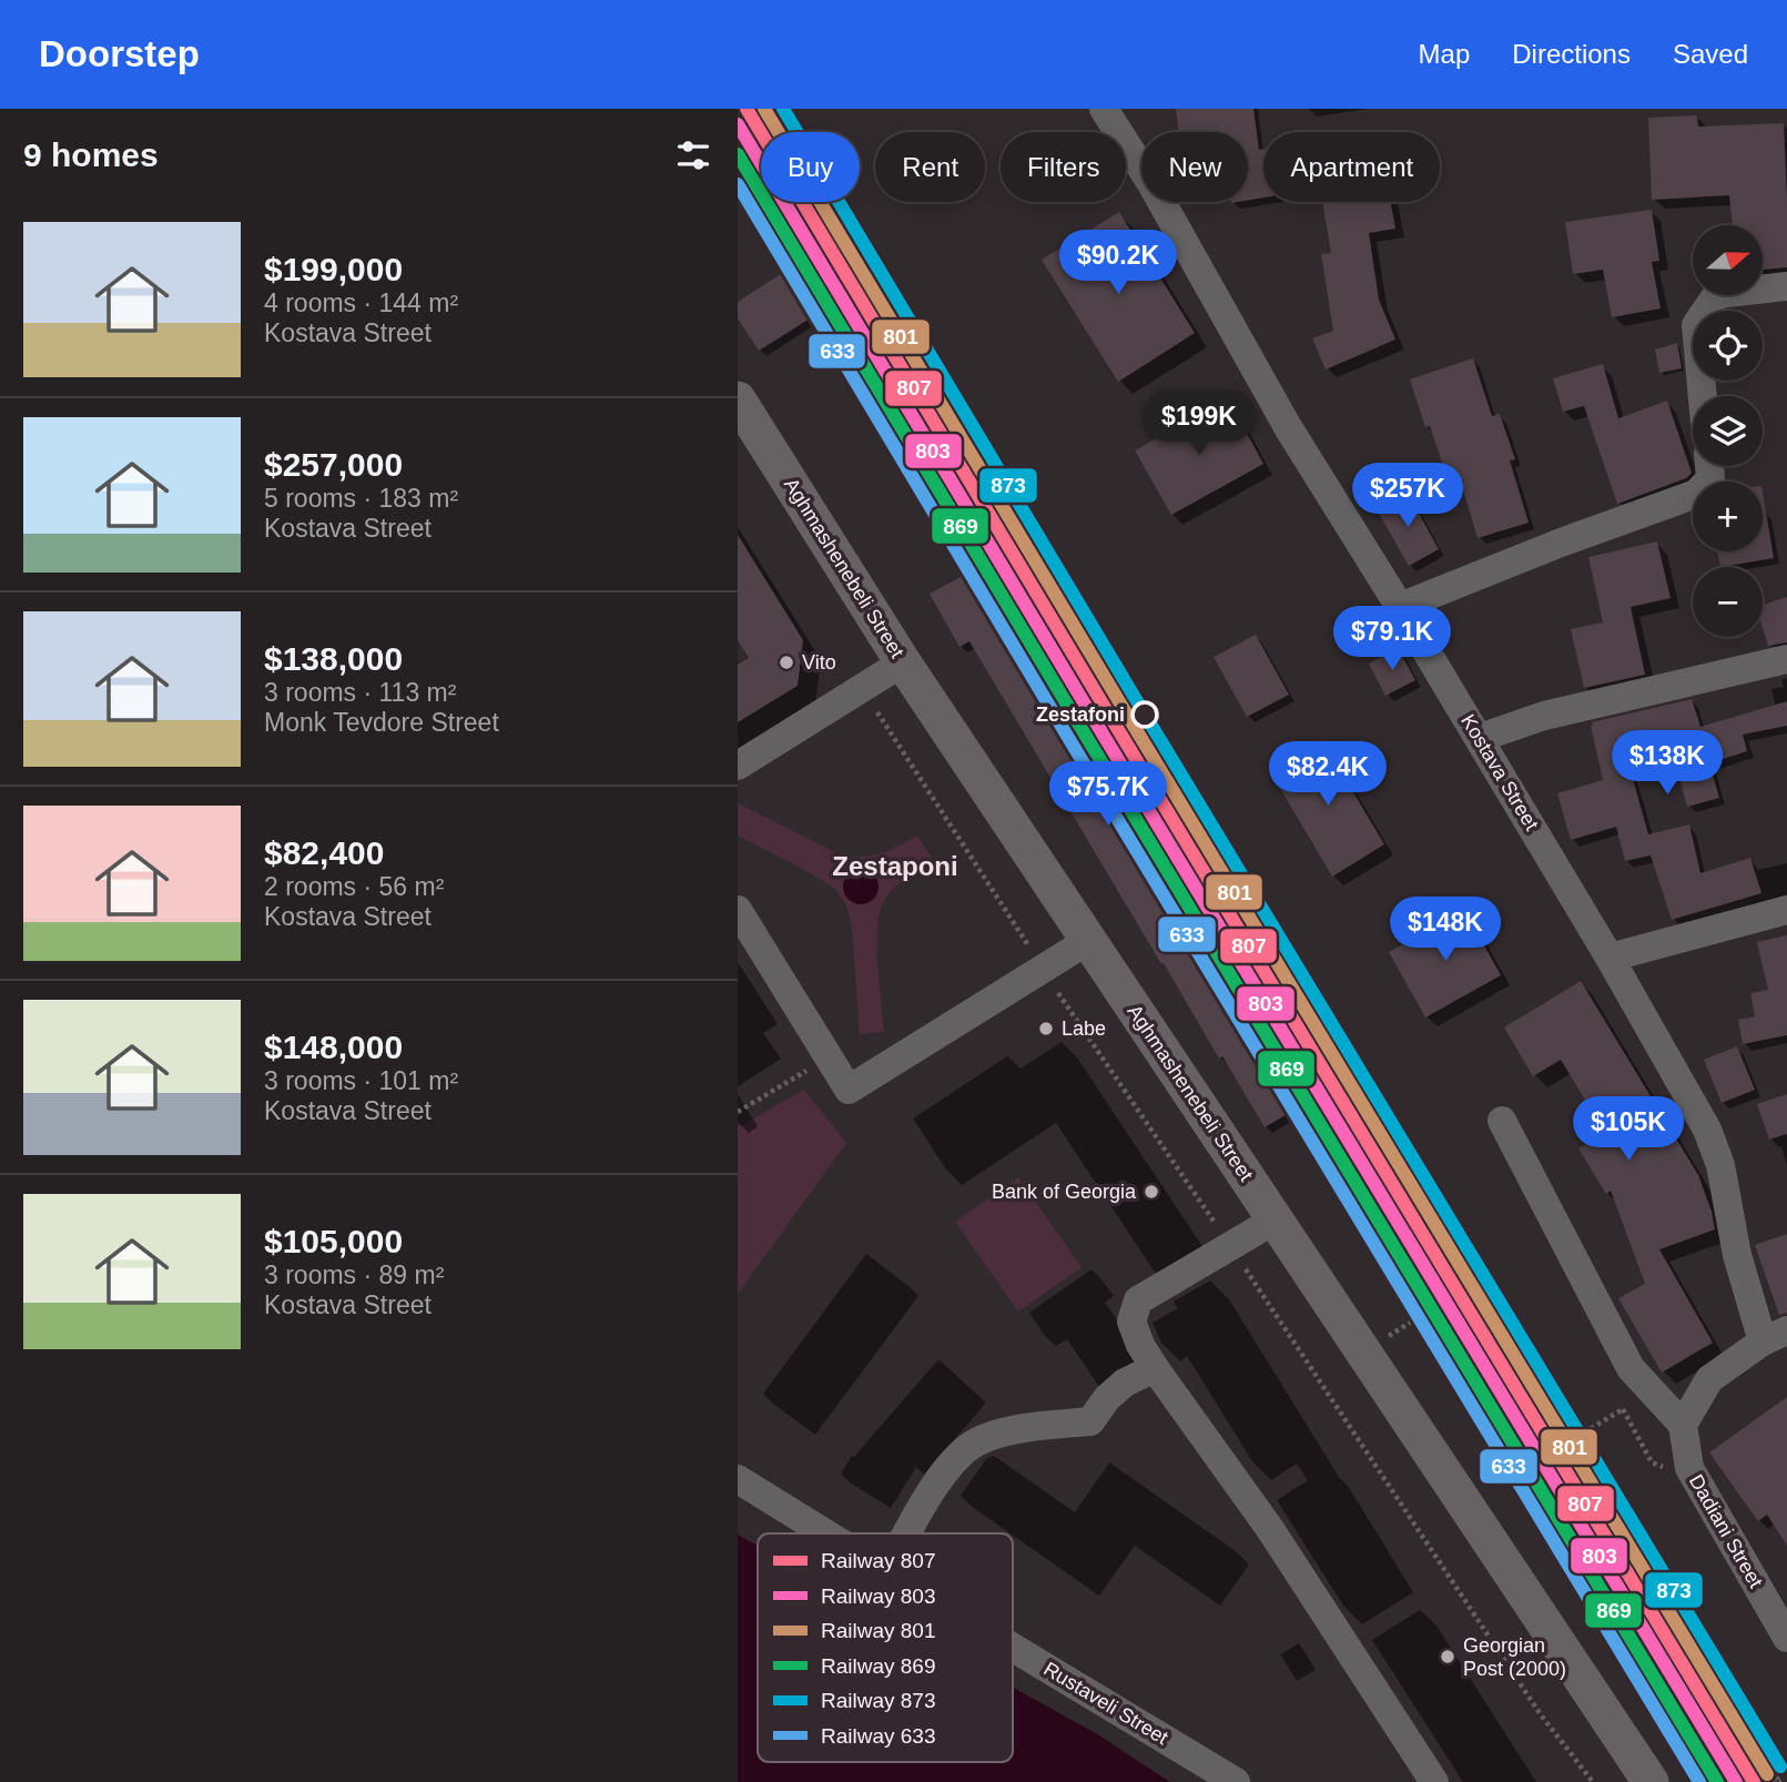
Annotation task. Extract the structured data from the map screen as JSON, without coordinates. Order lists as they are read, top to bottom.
{
  "streets": {
    "main road": ["Aghmashenebeli Street"],
    "street": ["Kostava Street", "Dadiani Street", "Rustaveli Street"]
  },
  "districts": ["Zestaponi"],
  "places": [
    "Vito",
    "Zestafoni",
    "Labe",
    "Bank of Georgia",
    "Georgian Post (2000)"
  ],
  "lines": [
    "rail line 807",
    "rail line 801",
    "rail line 873",
    "rail line 803",
    "rail line 869",
    "rail line 633"
  ],
  "legend": [
    "Railway 807",
    "Railway 803",
    "Railway 801",
    "Railway 869",
    "Railway 873",
    "Railway 633"
  ],
  "north": "right",
  "page": {
    "header": "Doorstep",
    "nav": ["Map", "Directions", "Saved"],
    "heading": "9 homes",
    "chip": [
      "Buy",
      "Rent",
      "Filters",
      "New",
      "Apartment"
    ],
    "list": [
      {
        "name": "$199,000",
        "note": "4 rooms · 144 m² · Kostava Street"
      },
      {
        "name": "$257,000",
        "note": "5 rooms · 183 m² · Kostava Street"
      },
      {
        "name": "$138,000",
        "note": "3 rooms · 113 m² · Monk Tevdore Street"
      },
      {
        "name": "$82,400",
        "note": "2 rooms · 56 m² · Kostava Street"
      },
      {
        "name": "$148,000",
        "note": "3 rooms · 101 m² · Kostava Street"
      },
      {
        "name": "$105,000",
        "note": "3 rooms · 89 m² · Kostava Street"
      }
    ],
    "map_buttons": ["+", "−"],
    "price": [
      "$90.2K",
      "$199K",
      "$257K",
      "$79.1K",
      "$138K",
      "$82.4K",
      "$75.7K",
      "$148K",
      "$105K"
    ]
  }
}
